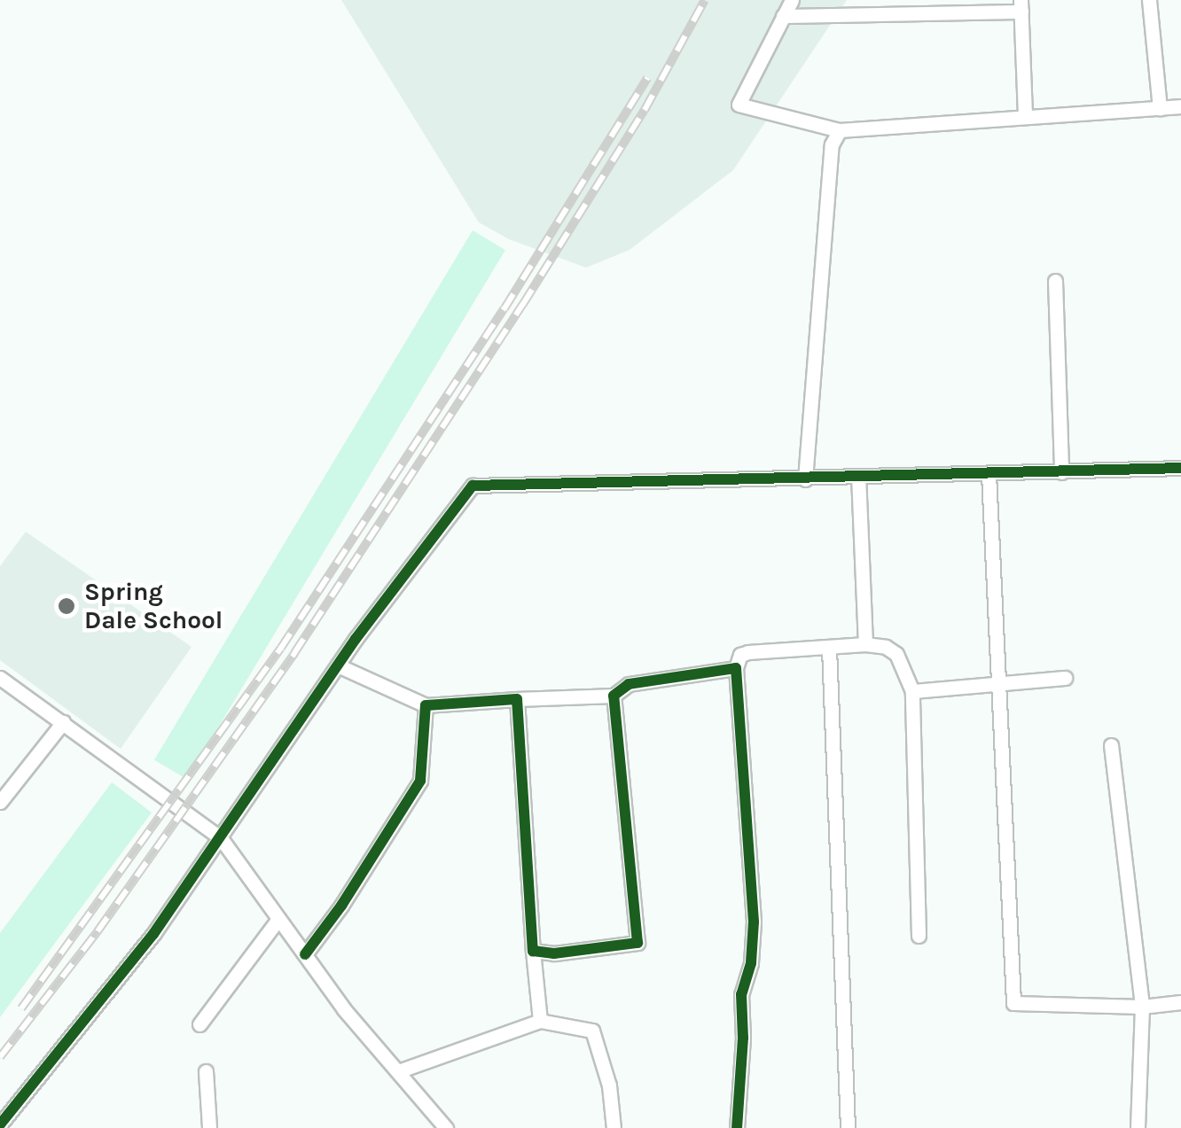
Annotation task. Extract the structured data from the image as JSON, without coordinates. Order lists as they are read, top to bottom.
{
  "places": ["Spring Dale School"]
}
